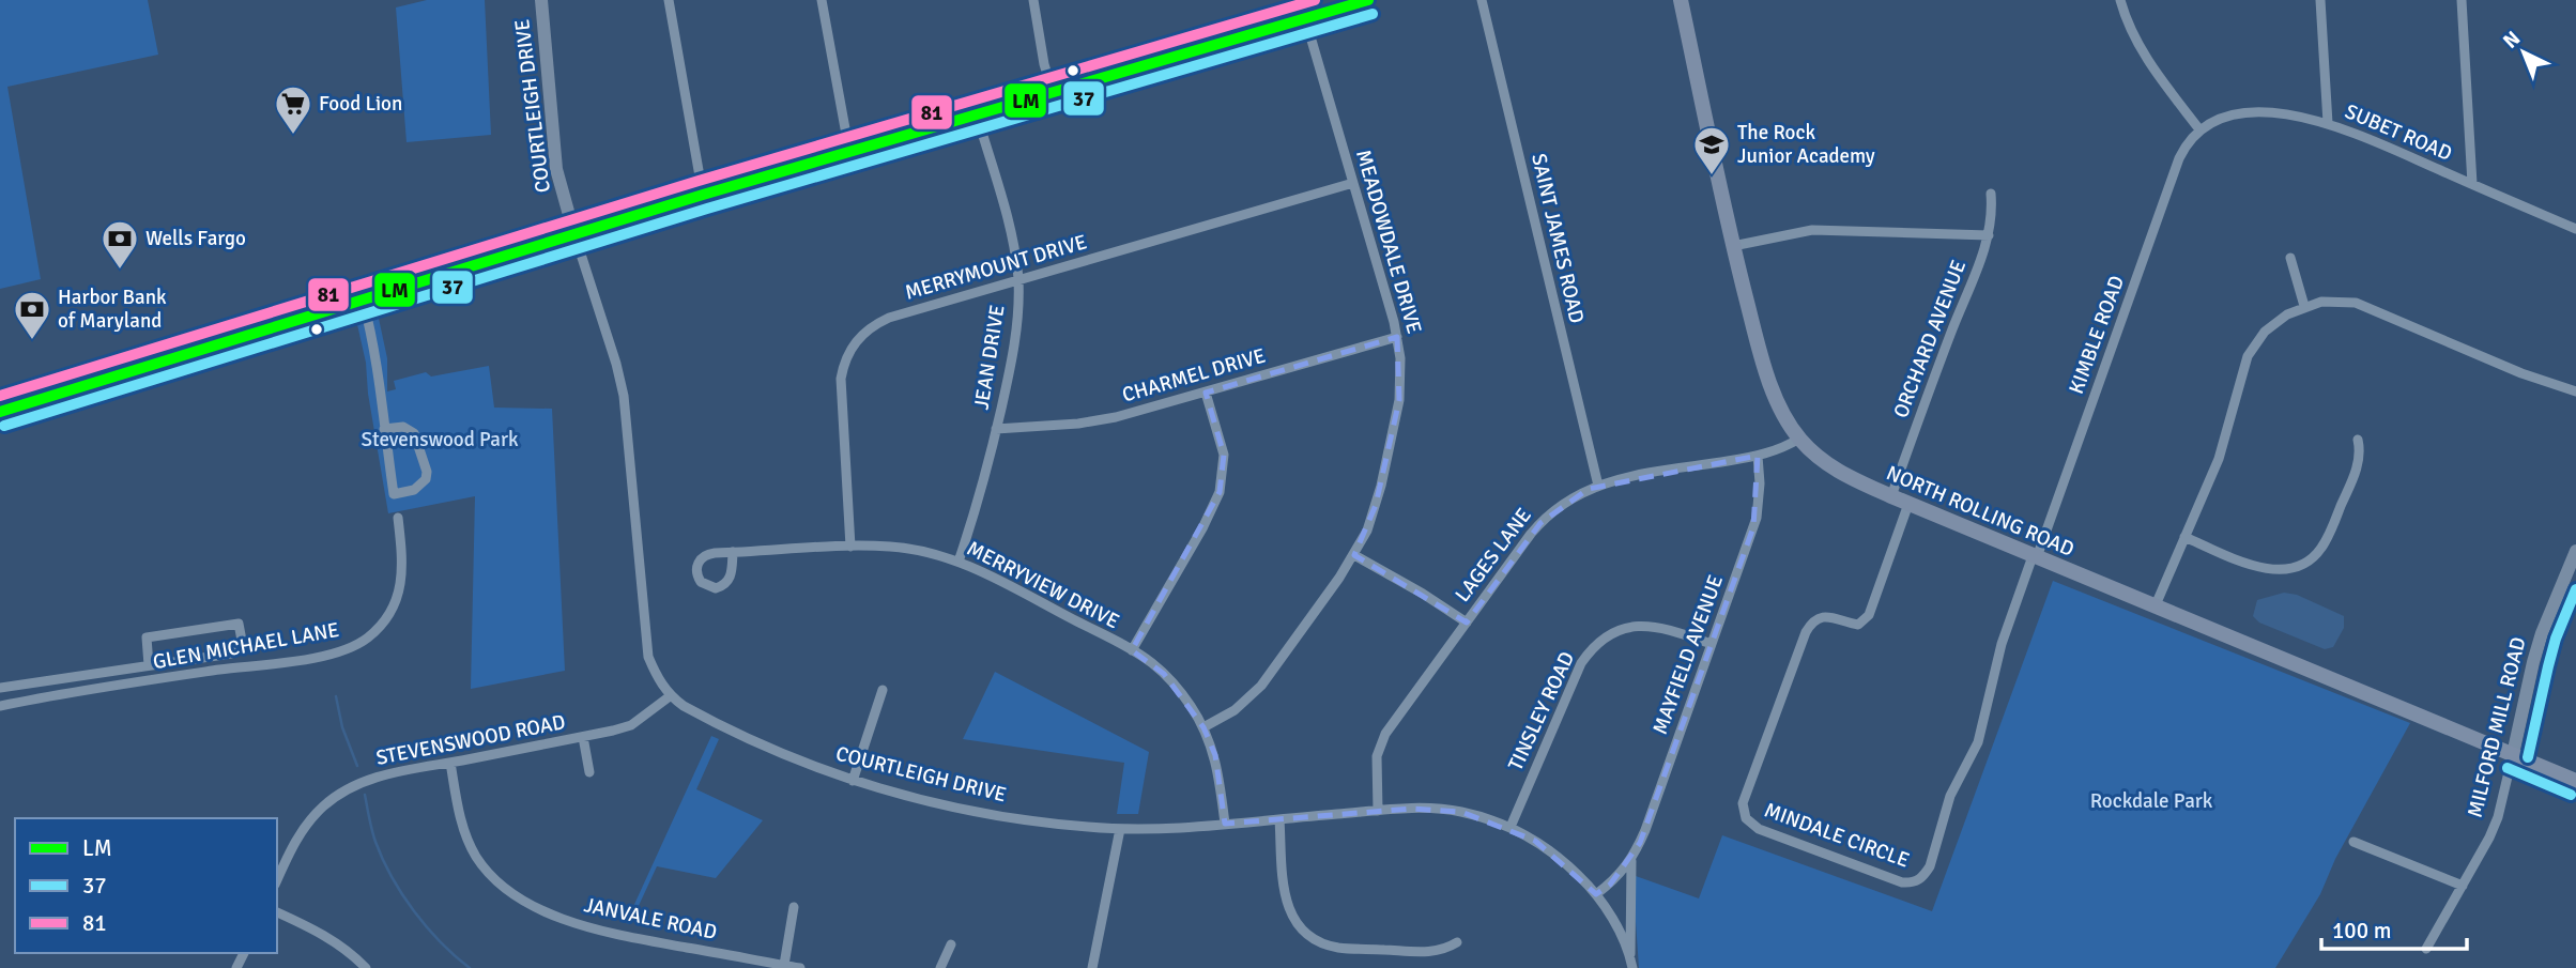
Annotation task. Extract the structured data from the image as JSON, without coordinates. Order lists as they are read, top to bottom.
{
  "streets": {
    "main road": ["NORTH ROLLING ROAD"],
    "street": [
      "COURTLEIGH DRIVE",
      "SUBET ROAD",
      "SAINT JAMES ROAD",
      "MEADOWDALE DRIVE",
      "MERRYMOUNT DRIVE",
      "KIMBLE ROAD",
      "ORCHARD AVENUE",
      "JEAN DRIVE",
      "CHARMEL DRIVE",
      "LAGES LANE",
      "MERRYVIEW DRIVE",
      "GLEN MICHAEL LANE",
      "MAYFIELD AVENUE",
      "TINSLEY ROAD",
      "MILFORD MILL ROAD",
      "STEVENSWOOD ROAD",
      "MINDALE CIRCLE",
      "JANVALE ROAD"
    ]
  },
  "crossings": [
    ["COURTLEIGH DRIVE", "LAGES LANE"],
    ["COURTLEIGH DRIVE", "MERRYVIEW DRIVE"],
    ["COURTLEIGH DRIVE", "MAYFIELD AVENUE"],
    ["COURTLEIGH DRIVE", "TINSLEY ROAD"],
    ["COURTLEIGH DRIVE", "STEVENSWOOD ROAD"],
    ["SUBET ROAD", "KIMBLE ROAD"],
    ["SAINT JAMES ROAD", "LAGES LANE"],
    ["MEADOWDALE DRIVE", "MERRYMOUNT DRIVE"],
    ["MEADOWDALE DRIVE", "CHARMEL DRIVE"],
    ["MEADOWDALE DRIVE", "MERRYVIEW DRIVE"],
    ["MERRYMOUNT DRIVE", "JEAN DRIVE"],
    ["MERRYMOUNT DRIVE", "MERRYVIEW DRIVE"],
    ["KIMBLE ROAD", "NORTH ROLLING ROAD"],
    ["KIMBLE ROAD", "MINDALE CIRCLE"],
    ["ORCHARD AVENUE", "NORTH ROLLING ROAD"],
    ["JEAN DRIVE", "CHARMEL DRIVE"],
    ["JEAN DRIVE", "MERRYVIEW DRIVE"],
    ["NORTH ROLLING ROAD", "LAGES LANE"],
    ["NORTH ROLLING ROAD", "MILFORD MILL ROAD"],
    ["NORTH ROLLING ROAD", "MINDALE CIRCLE"],
    ["LAGES LANE", "MAYFIELD AVENUE"],
    ["MAYFIELD AVENUE", "TINSLEY ROAD"],
    ["STEVENSWOOD ROAD", "JANVALE ROAD"]
  ],
  "parks": ["Stevenswood Park", "Rockdale Park"],
  "places": {
    "supermarket": ["Food Lion"],
    "school or university": ["The Rock Junior Academy"],
    "bank": ["Wells Fargo", "Harbor Bank of Maryland"]
  },
  "lines": ["transit line LM", "transit line 81", "transit line 37"],
  "legend": ["LM", "37", "81"],
  "scale_bar": "100 m",
  "north": "top left"
}
